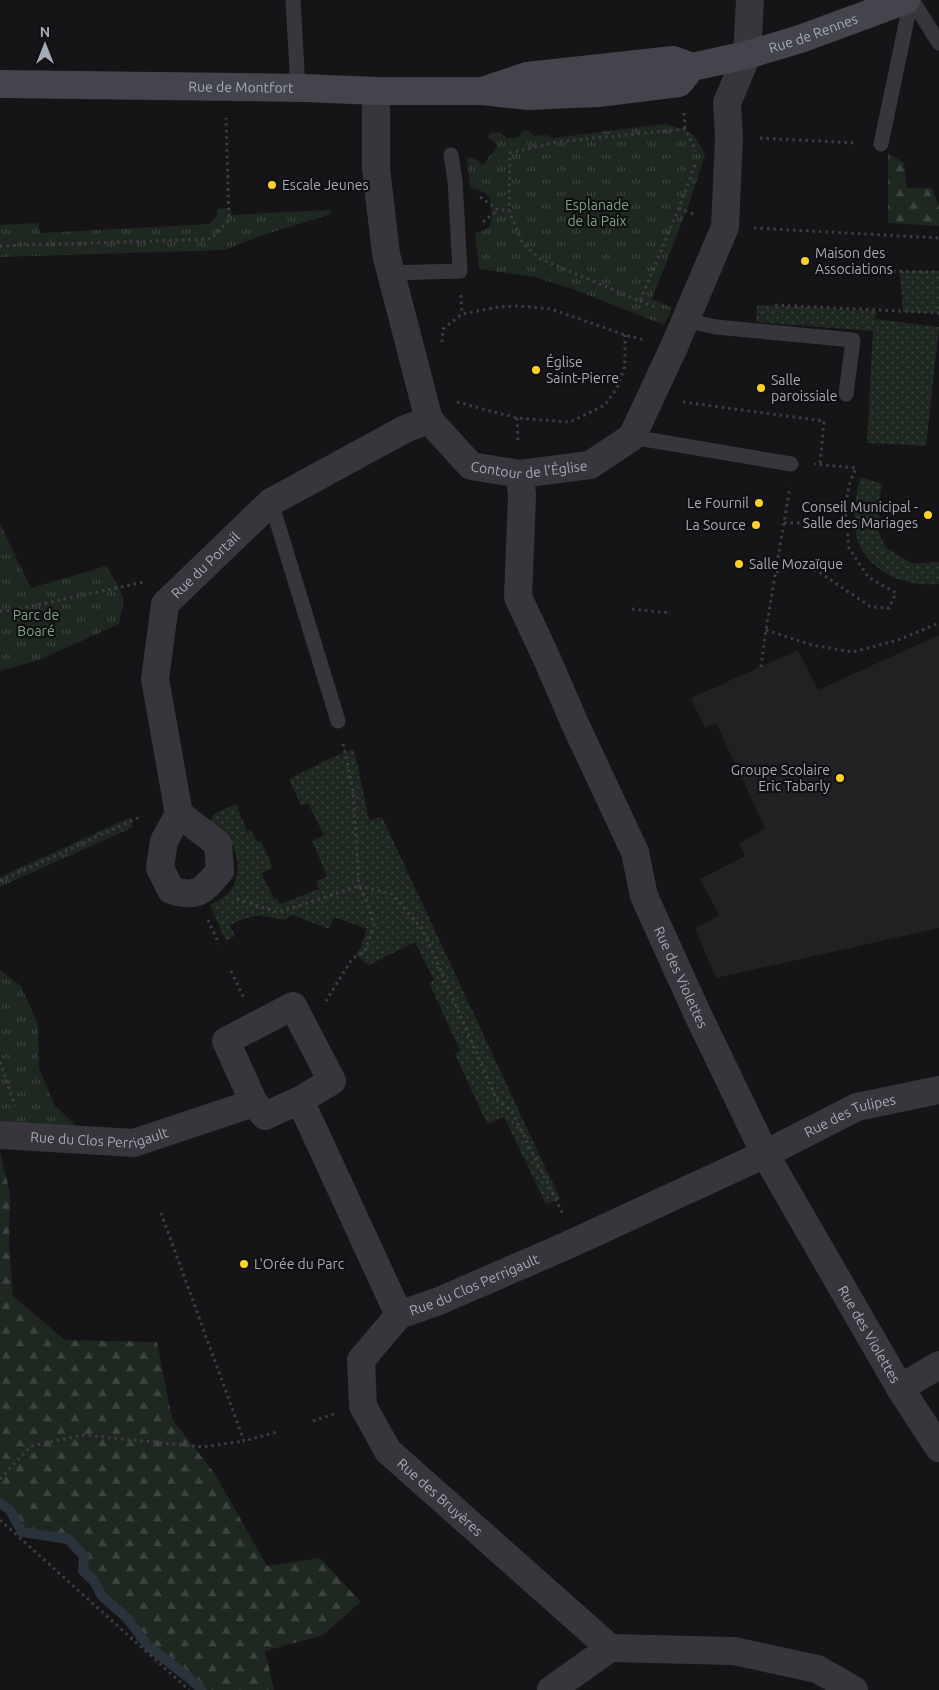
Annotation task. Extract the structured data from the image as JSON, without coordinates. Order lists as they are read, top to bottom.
{
  "streets": {
    "main road": ["Rue de Rennes", "Rue de Montfort"],
    "street": [
      "Contour de l'Église",
      "Rue du Portail",
      "Rue des Violettes",
      "Rue des Tulipes",
      "Rue du Clos Perrigault",
      "Rue des Bruyères"
    ]
  },
  "crossings": [
    ["Rue de Rennes", "Rue de Montfort"],
    ["Rue de Montfort", "Contour de l'Église"],
    ["Contour de l'Église", "Rue du Portail"],
    ["Contour de l'Église", "Rue des Violettes"],
    ["Rue des Violettes", "Rue des Tulipes"],
    ["Rue des Violettes", "Rue du Clos Perrigault"],
    ["Rue des Tulipes", "Rue du Clos Perrigault"],
    ["Rue du Clos Perrigault", "Rue des Bruyères"]
  ],
  "parks": ["Esplanade de la Paix", "Parc de Boaré"],
  "places": [
    "Escale Jeunes",
    "Maison des Associations",
    "Église Saint-Pierre",
    "Salle paroissiale",
    "Le Fournil",
    "Conseil Municipal - Salle des Mariages",
    "La Source",
    "Salle Mozaïque",
    "Groupe Scolaire Eric Tabarly",
    "L'Orée du Parc"
  ],
  "north": "top"
}
